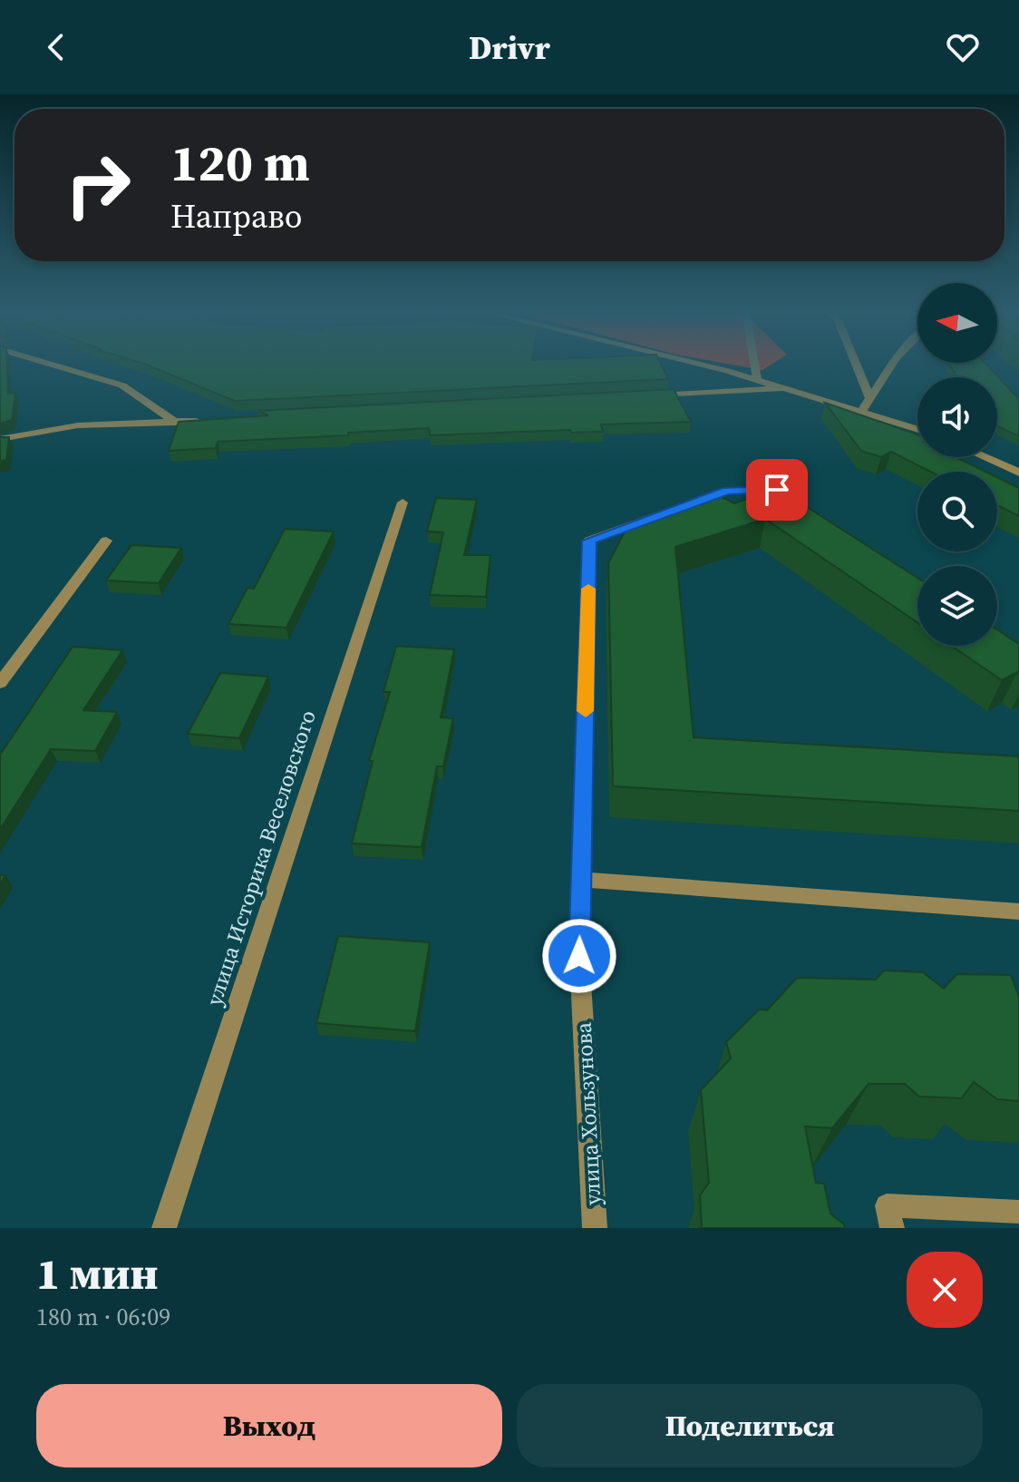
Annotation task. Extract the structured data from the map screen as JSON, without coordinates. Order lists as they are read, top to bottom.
{
  "streets": {
    "street": ["улица Историка Веселовского", "улица Хользунова"]
  },
  "north": "left",
  "page": {
    "header": "Drivr",
    "turn": ["120 m", "Направо"],
    "heading": ["1 мин", "180 m · 06:09"],
    "buttons": ["Выход", "Поделиться"]
  }
}
